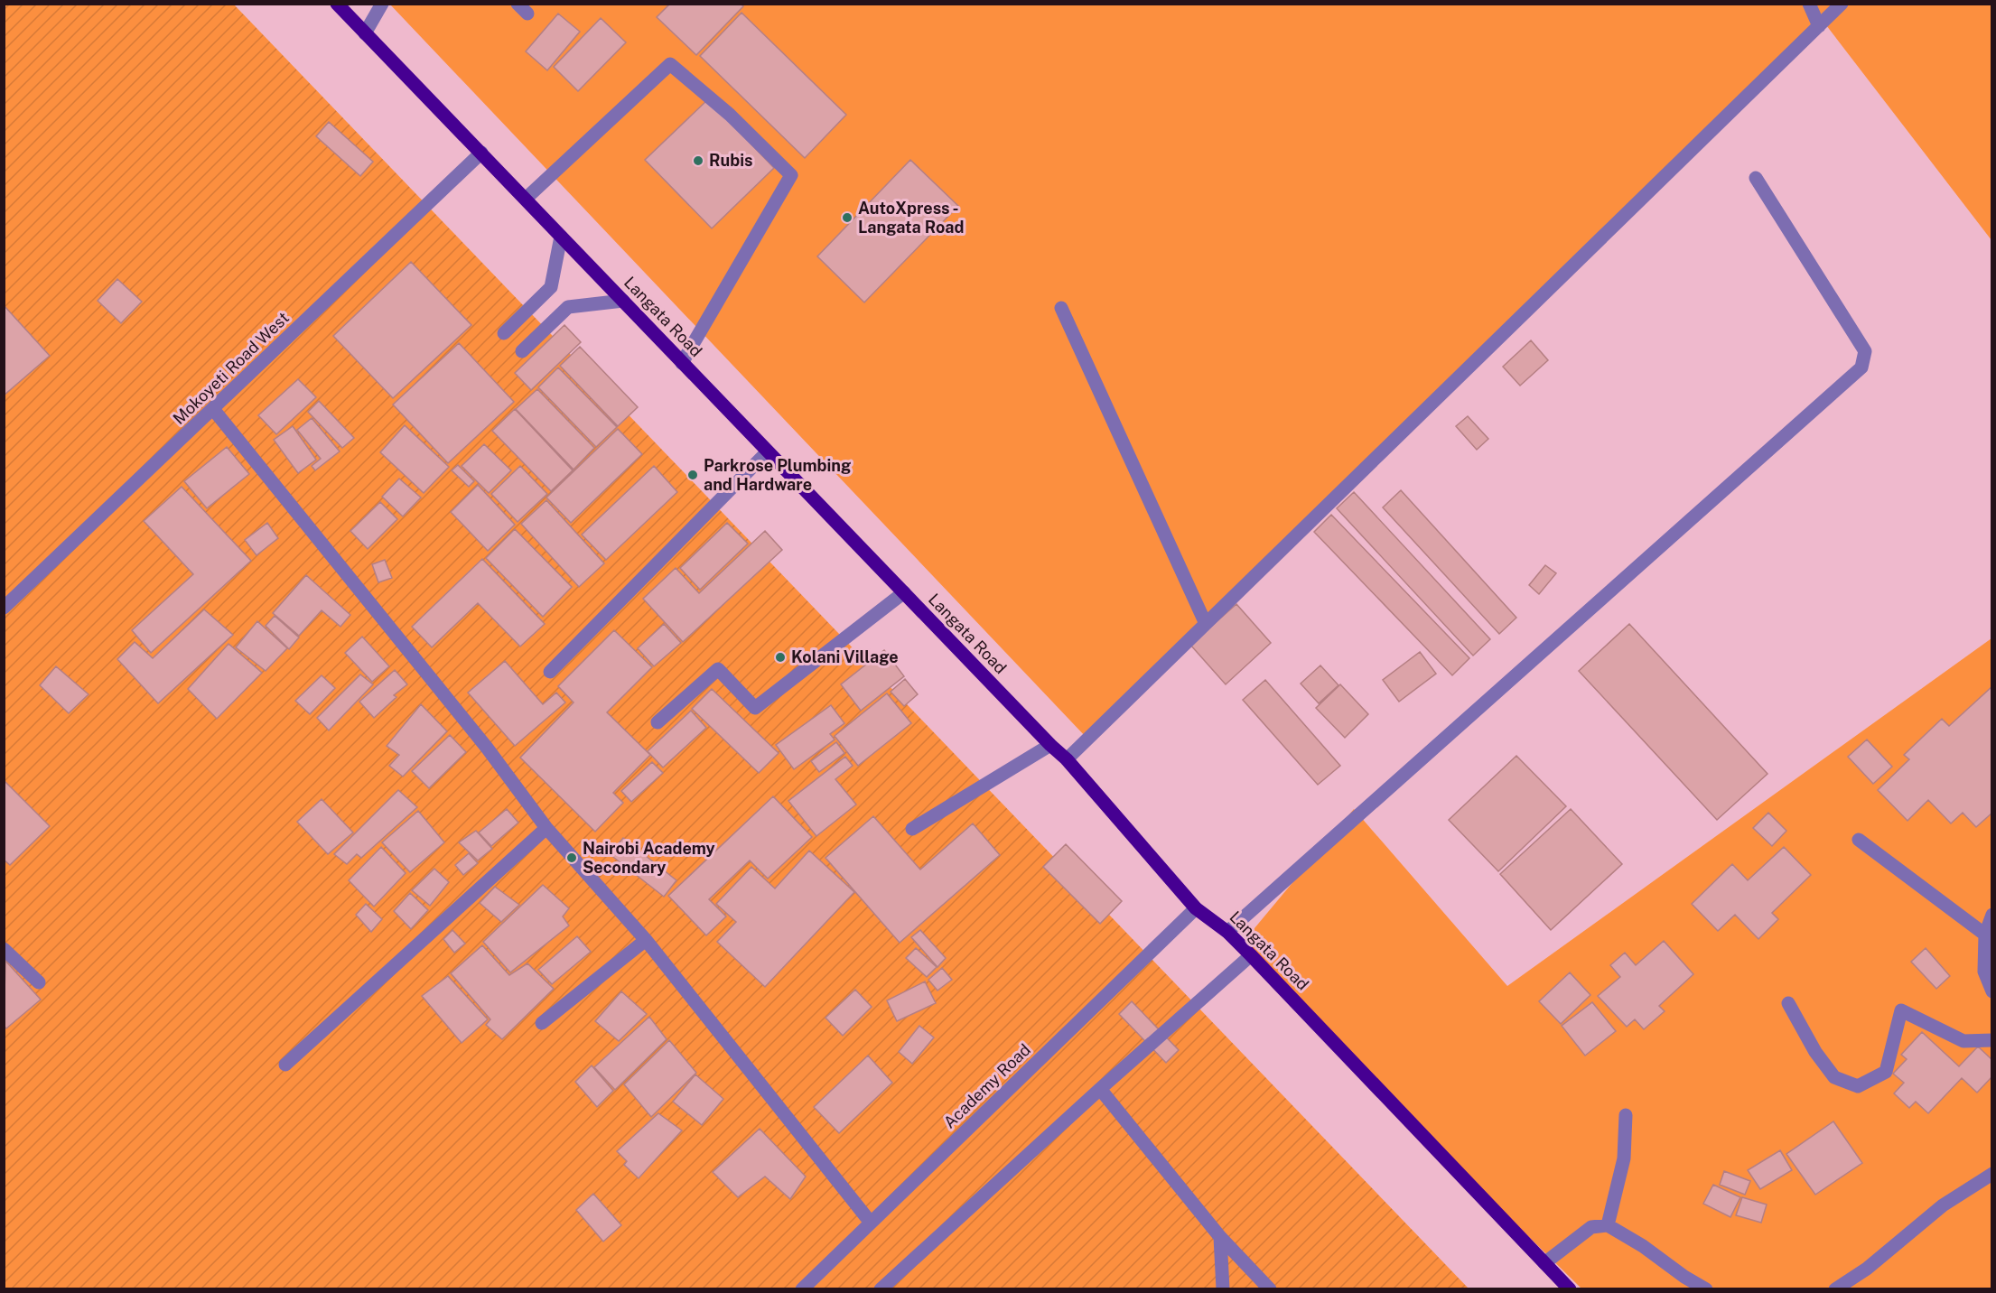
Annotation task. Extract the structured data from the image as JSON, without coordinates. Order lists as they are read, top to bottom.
{
  "streets": {
    "main road": ["Langata Road"],
    "street": ["Mokoyeti Road West", "Academy Road"]
  },
  "crossings": [
    ["Langata Road", "Mokoyeti Road West"],
    ["Langata Road", "Academy Road"]
  ],
  "places": [
    "Rubis",
    "AutoXpress - Langata Road",
    "Parkrose Plumbing and Hardware",
    "Kolani Village",
    "Nairobi Academy Secondary"
  ]
}
